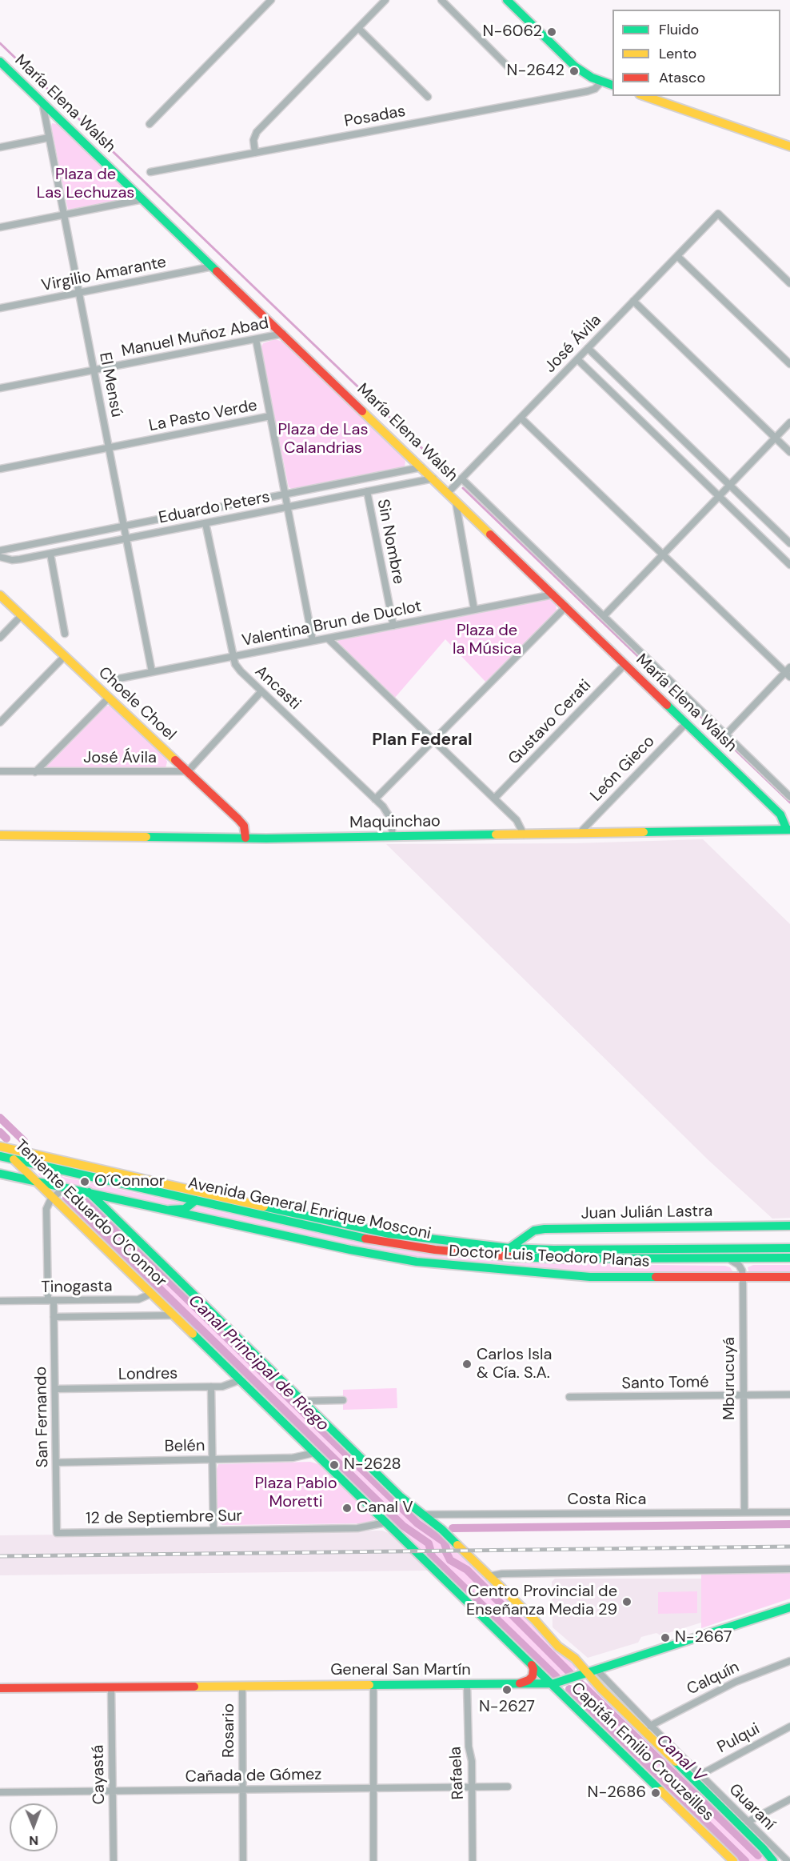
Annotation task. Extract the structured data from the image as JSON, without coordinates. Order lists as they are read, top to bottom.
{
  "streets": {
    "main road": [
      "María Elena Walsh",
      "Choele Choel",
      "Maquinchao",
      "Avenida General Enrique Mosconi",
      "Juan Julián Lastra",
      "Teniente Eduardo O'Connor",
      "Doctor Luis Teodoro Planas",
      "General San Martín",
      "Capitán Emilio Crouzeilles"
    ],
    "street": [
      "Posadas",
      "Virgilio Amarante",
      "Manuel Muñoz Abad",
      "José Ávila",
      "El Mensú",
      "La Pasto Verde",
      "Eduardo Peters",
      "Sin Nombre",
      "Valentina Brun de Duclot",
      "Ancasti",
      "Gustavo Cerati",
      "León Gieco",
      "Tinogasta",
      "Londres",
      "Mburucuyá",
      "Santo Tomé",
      "San Fernando",
      "Belén",
      "Costa Rica",
      "12 de Septiembre Sur",
      "Calquín",
      "Rosario",
      "Pulqui",
      "Rafaela",
      "Cayastá",
      "Cañada de Gómez",
      "Guaraní"
    ]
  },
  "crossings": [
    ["María Elena Walsh", "Virgilio Amarante"],
    ["María Elena Walsh", "Manuel Muñoz Abad"],
    ["María Elena Walsh", "José Ávila"],
    ["María Elena Walsh", "El Mensú"],
    ["María Elena Walsh", "Eduardo Peters"],
    ["María Elena Walsh", "Valentina Brun de Duclot"],
    ["María Elena Walsh", "Gustavo Cerati"],
    ["María Elena Walsh", "León Gieco"],
    ["María Elena Walsh", "Maquinchao"],
    ["Virgilio Amarante", "El Mensú"],
    ["Manuel Muñoz Abad", "El Mensú"],
    ["José Ávila", "Choele Choel"],
    ["El Mensú", "La Pasto Verde"],
    ["El Mensú", "Eduardo Peters"],
    ["El Mensú", "Valentina Brun de Duclot"],
    ["Eduardo Peters", "Sin Nombre"],
    ["Eduardo Peters", "Ancasti"],
    ["Sin Nombre", "Valentina Brun de Duclot"],
    ["Valentina Brun de Duclot", "Ancasti"],
    ["Ancasti", "Maquinchao"],
    ["Choele Choel", "Maquinchao"],
    ["León Gieco", "Maquinchao"],
    ["Avenida General Enrique Mosconi", "Juan Julián Lastra"],
    ["Avenida General Enrique Mosconi", "Teniente Eduardo O'Connor"],
    ["Teniente Eduardo O'Connor", "Doctor Luis Teodoro Planas"],
    ["Teniente Eduardo O'Connor", "Tinogasta"],
    ["Teniente Eduardo O'Connor", "Londres"],
    ["Teniente Eduardo O'Connor", "San Fernando"],
    ["Teniente Eduardo O'Connor", "Belén"],
    ["Teniente Eduardo O'Connor", "Costa Rica"],
    ["Teniente Eduardo O'Connor", "12 de Septiembre Sur"],
    ["Teniente Eduardo O'Connor", "General San Martín"],
    ["Teniente Eduardo O'Connor", "Capitán Emilio Crouzeilles"],
    ["Doctor Luis Teodoro Planas", "Mburucuyá"],
    ["Tinogasta", "San Fernando"],
    ["Londres", "San Fernando"],
    ["Mburucuyá", "Santo Tomé"],
    ["Mburucuyá", "Costa Rica"],
    ["San Fernando", "Belén"],
    ["San Fernando", "12 de Septiembre Sur"],
    ["General San Martín", "Rosario"],
    ["General San Martín", "Capitán Emilio Crouzeilles"],
    ["General San Martín", "Rafaela"],
    ["General San Martín", "Cayastá"],
    ["General San Martín", "Guaraní"],
    ["Calquín", "Guaraní"],
    ["Rosario", "Cañada de Gómez"],
    ["Pulqui", "Guaraní"],
    ["Rafaela", "Cañada de Gómez"],
    ["Cayastá", "Cañada de Gómez"]
  ],
  "districts": ["Plan Federal"],
  "water": ["Canal Principal de Riego", "Canal V"],
  "parks": [
    "Plaza de Las Lechuzas",
    "Plaza de Las Calandrias",
    "Plaza de la Música",
    "Plaza Pablo Moretti"
  ],
  "places": [
    "N-6062",
    "N-2642",
    "O´Connor",
    "Carlos Isla & Cía. S.A.",
    "N-2628",
    "Canal V",
    "Centro Provincial de Enseñanza Media 29",
    "N-2667",
    "N-2627",
    "N-2686"
  ],
  "legend": ["Fluido", "Lento", "Atasco"],
  "north": "bottom"
}
